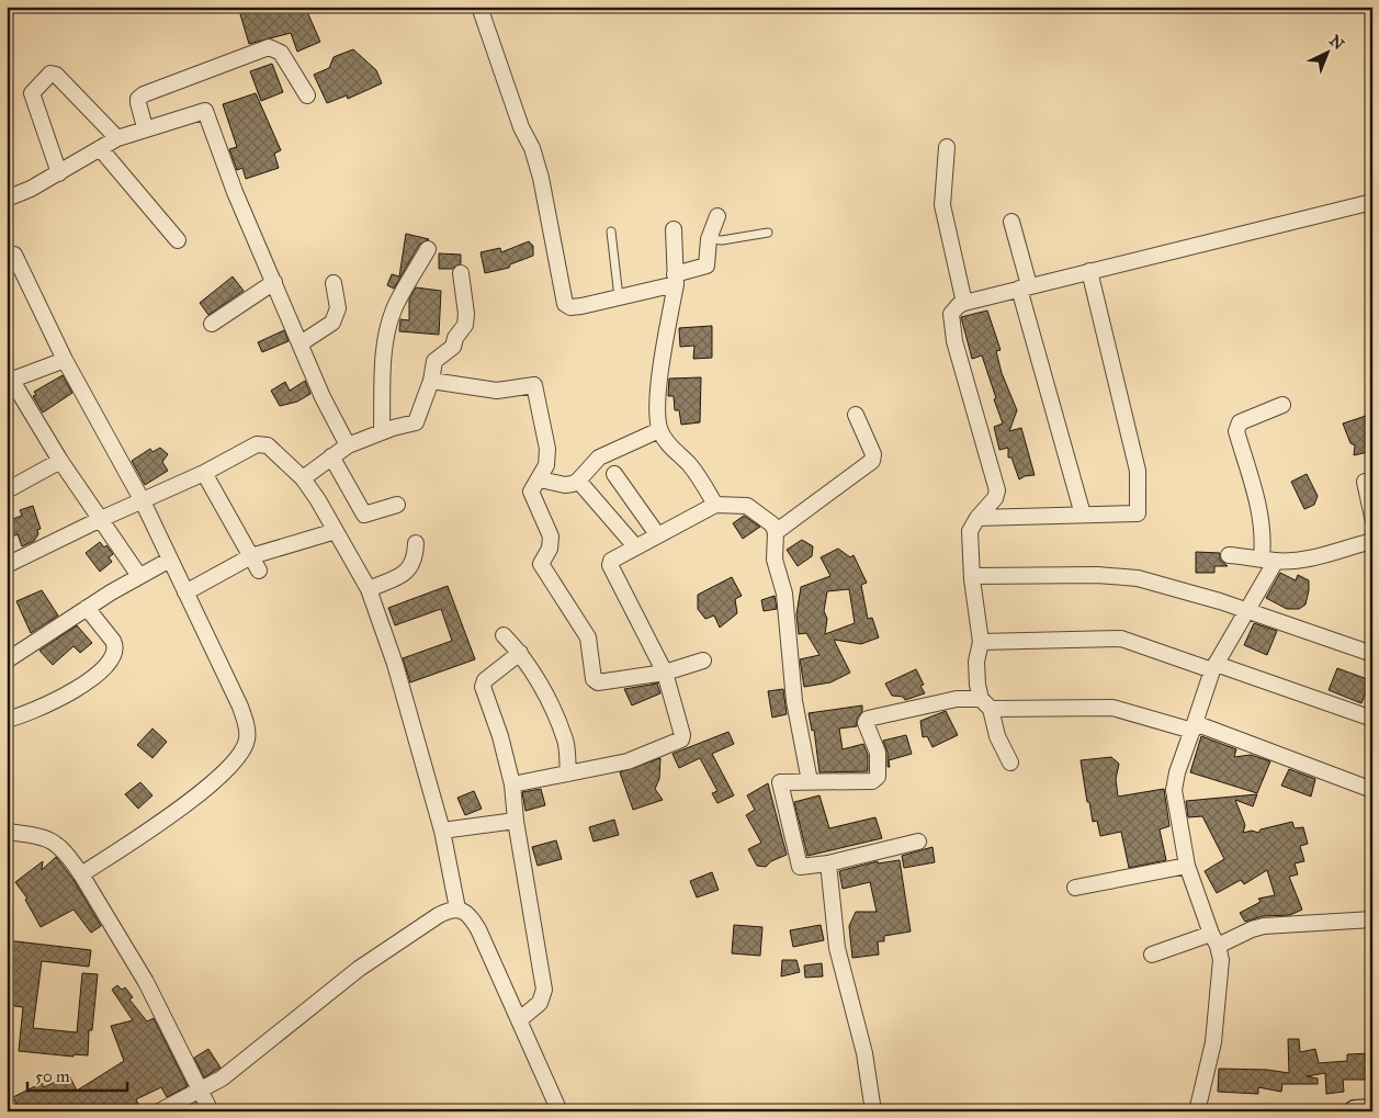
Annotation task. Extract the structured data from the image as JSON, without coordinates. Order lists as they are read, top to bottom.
{
  "scale_bar": "50 m",
  "north": "top right"
}
